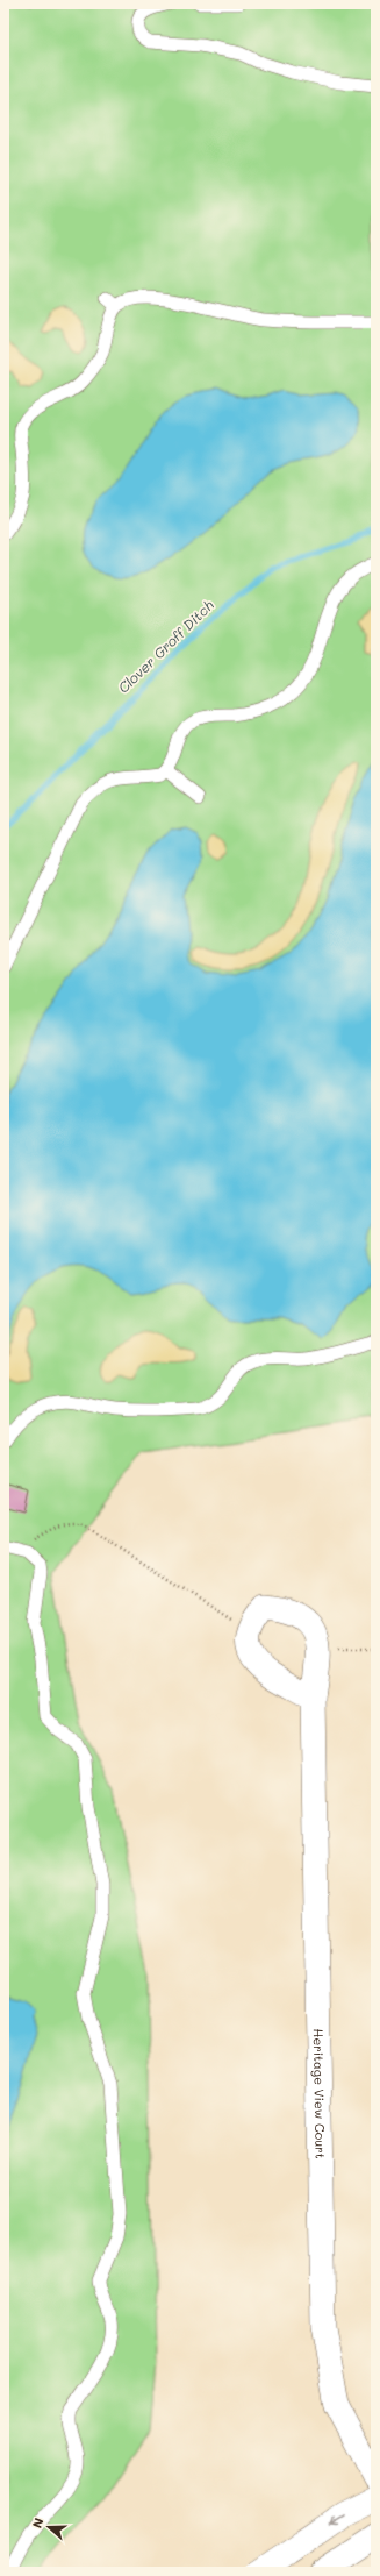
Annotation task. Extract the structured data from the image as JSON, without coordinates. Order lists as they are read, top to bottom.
{
  "streets": {
    "street": ["Heritage View Court"]
  },
  "water": ["Clover Groff Ditch"],
  "north": "left"
}
